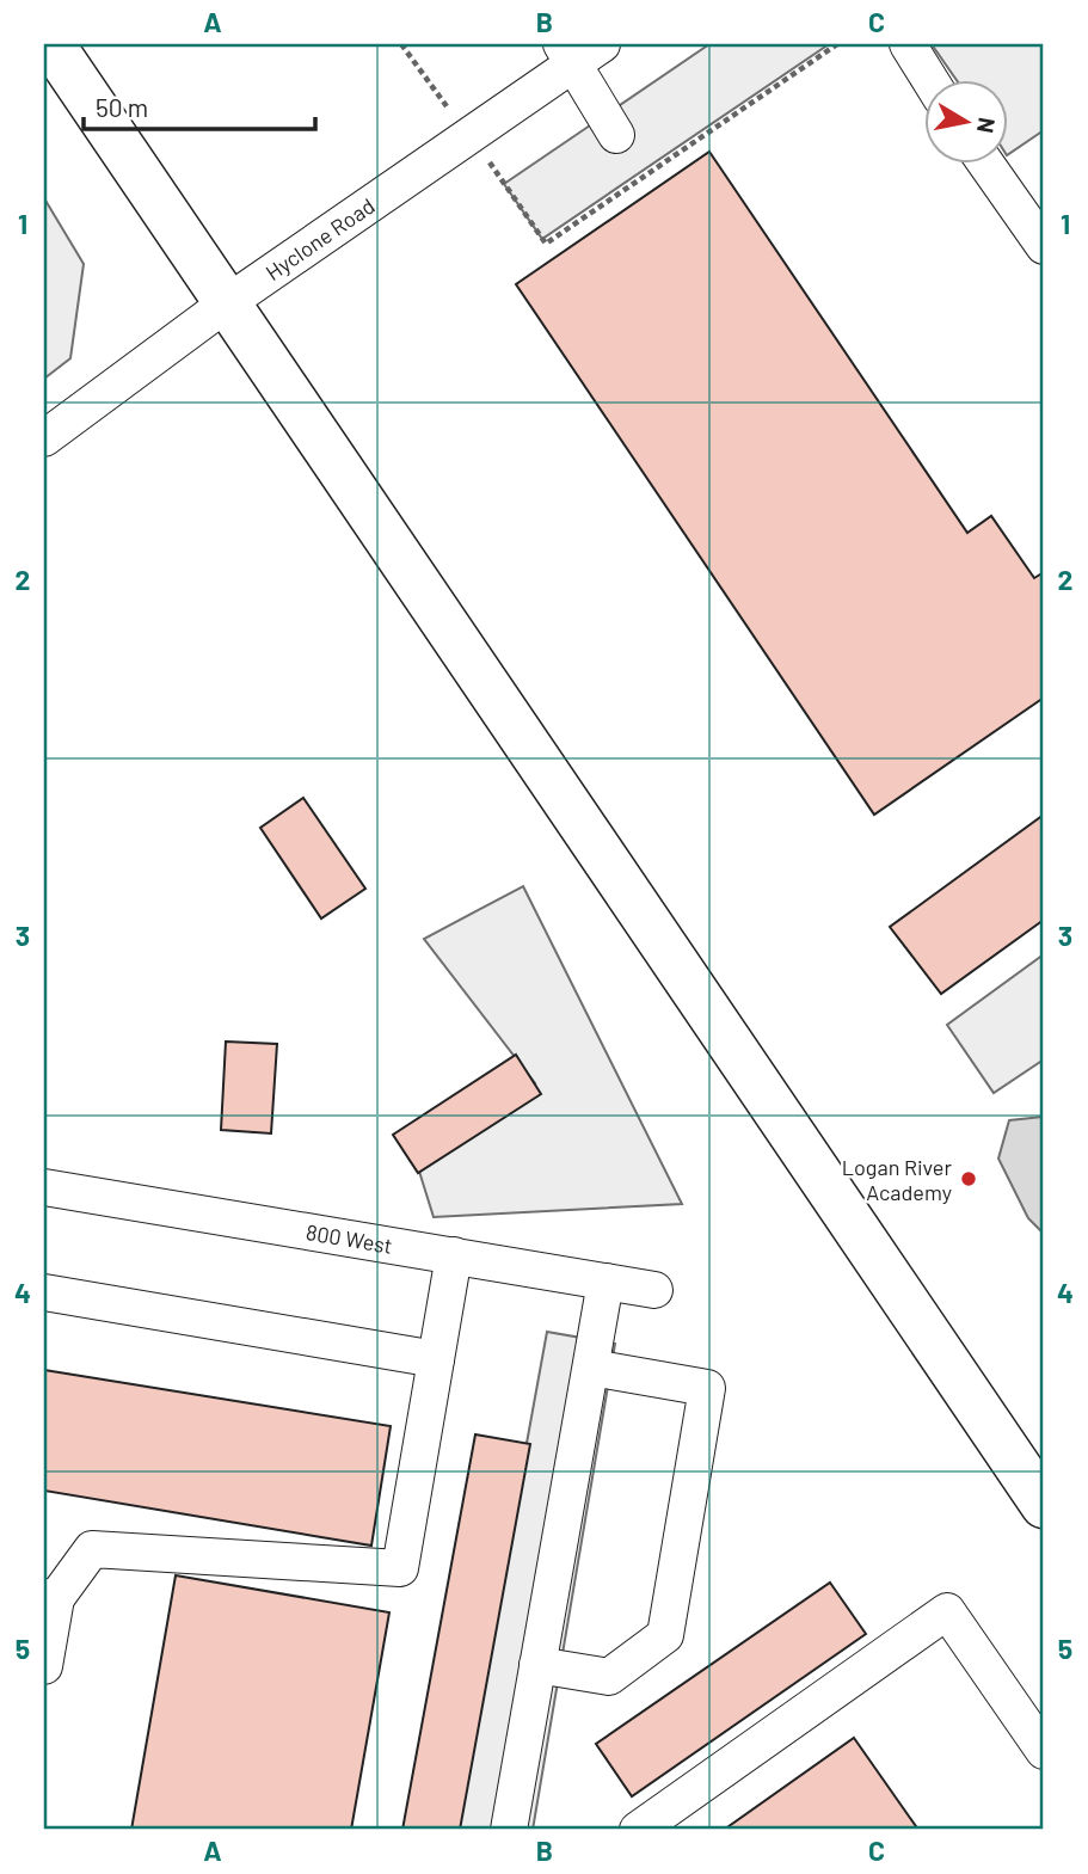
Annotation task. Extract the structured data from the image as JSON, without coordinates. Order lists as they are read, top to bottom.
{
  "streets": {
    "street": ["Hyclone Road", "800 West"]
  },
  "places": ["Logan River Academy"],
  "scale_bar": "50 m",
  "north": "right",
  "grid": {
    "columns": ["A", "B", "C"],
    "rows": [
      "1",
      "2",
      "3",
      "4",
      "5"
    ]
  }
}
